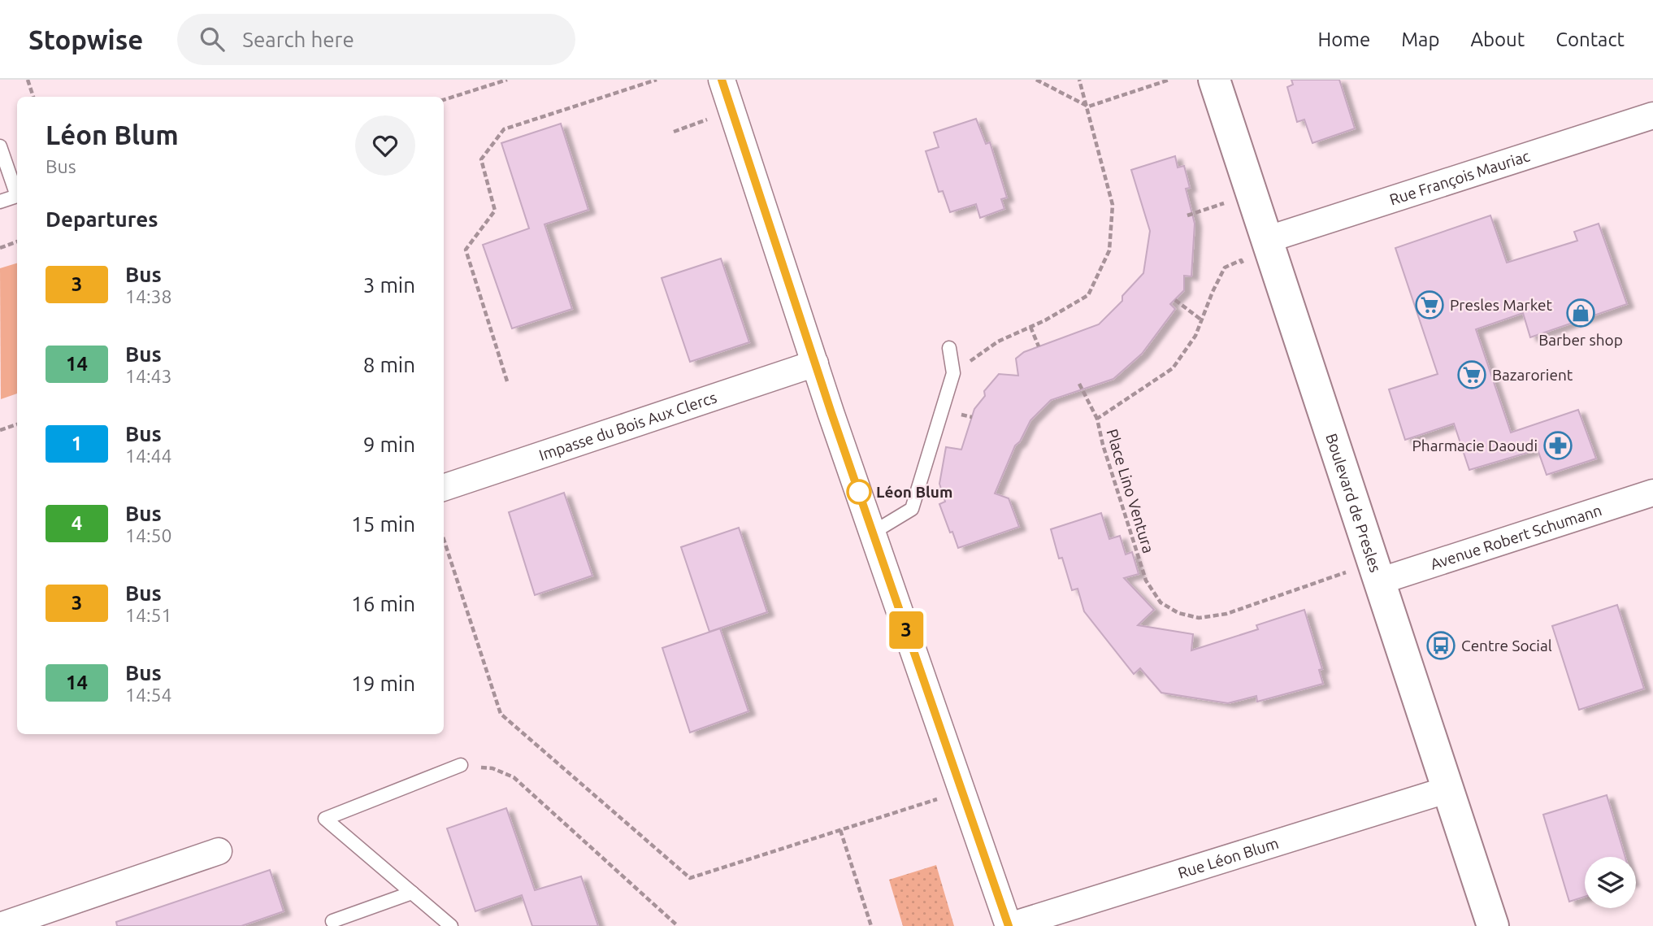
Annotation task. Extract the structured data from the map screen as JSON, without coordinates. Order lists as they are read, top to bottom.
{
  "streets": {
    "street": [
      "Rue François Mauriac",
      "Impasse du Bois Aux Clercs",
      "Boulevard de Presles",
      "Avenue Robert Schumann",
      "Rue Léon Blum"
    ],
    "path": ["Place Lino Ventura"]
  },
  "crossings": [
    ["Rue François Mauriac", "Boulevard de Presles"],
    ["Impasse du Bois Aux Clercs", "Rue Léon Blum"],
    ["Boulevard de Presles", "Avenue Robert Schumann"],
    ["Boulevard de Presles", "Rue Léon Blum"]
  ],
  "places": {
    "supermarket": ["Presles Market", "Bazarorient"],
    "shop": ["Barber shop"],
    "pharmacy": ["Pharmacie Daoudi"],
    "other": ["Léon Blum"],
    "bus stop": ["Centre Social"]
  },
  "lines": ["bus line 3"],
  "page": {
    "header": "Stopwise",
    "search": "Search here",
    "nav": [
      "Home",
      "Map",
      "About",
      "Contact"
    ],
    "on_map": "3",
    "heading": [
      ["Léon Blum", "Bus"],
      "Departures"
    ],
    "list": [
      {
        "mark": "3",
        "name": "Bus",
        "note": "14:38",
        "value": "3 min"
      },
      {
        "mark": "14",
        "name": "Bus",
        "note": "14:43",
        "value": "8 min"
      },
      {
        "mark": "1",
        "name": "Bus",
        "note": "14:44",
        "value": "9 min"
      },
      {
        "mark": "4",
        "name": "Bus",
        "note": "14:50",
        "value": "15 min"
      },
      {
        "mark": "3",
        "name": "Bus",
        "note": "14:51",
        "value": "16 min"
      },
      {
        "mark": "14",
        "name": "Bus",
        "note": "14:54",
        "value": "19 min"
      }
    ]
  }
}
